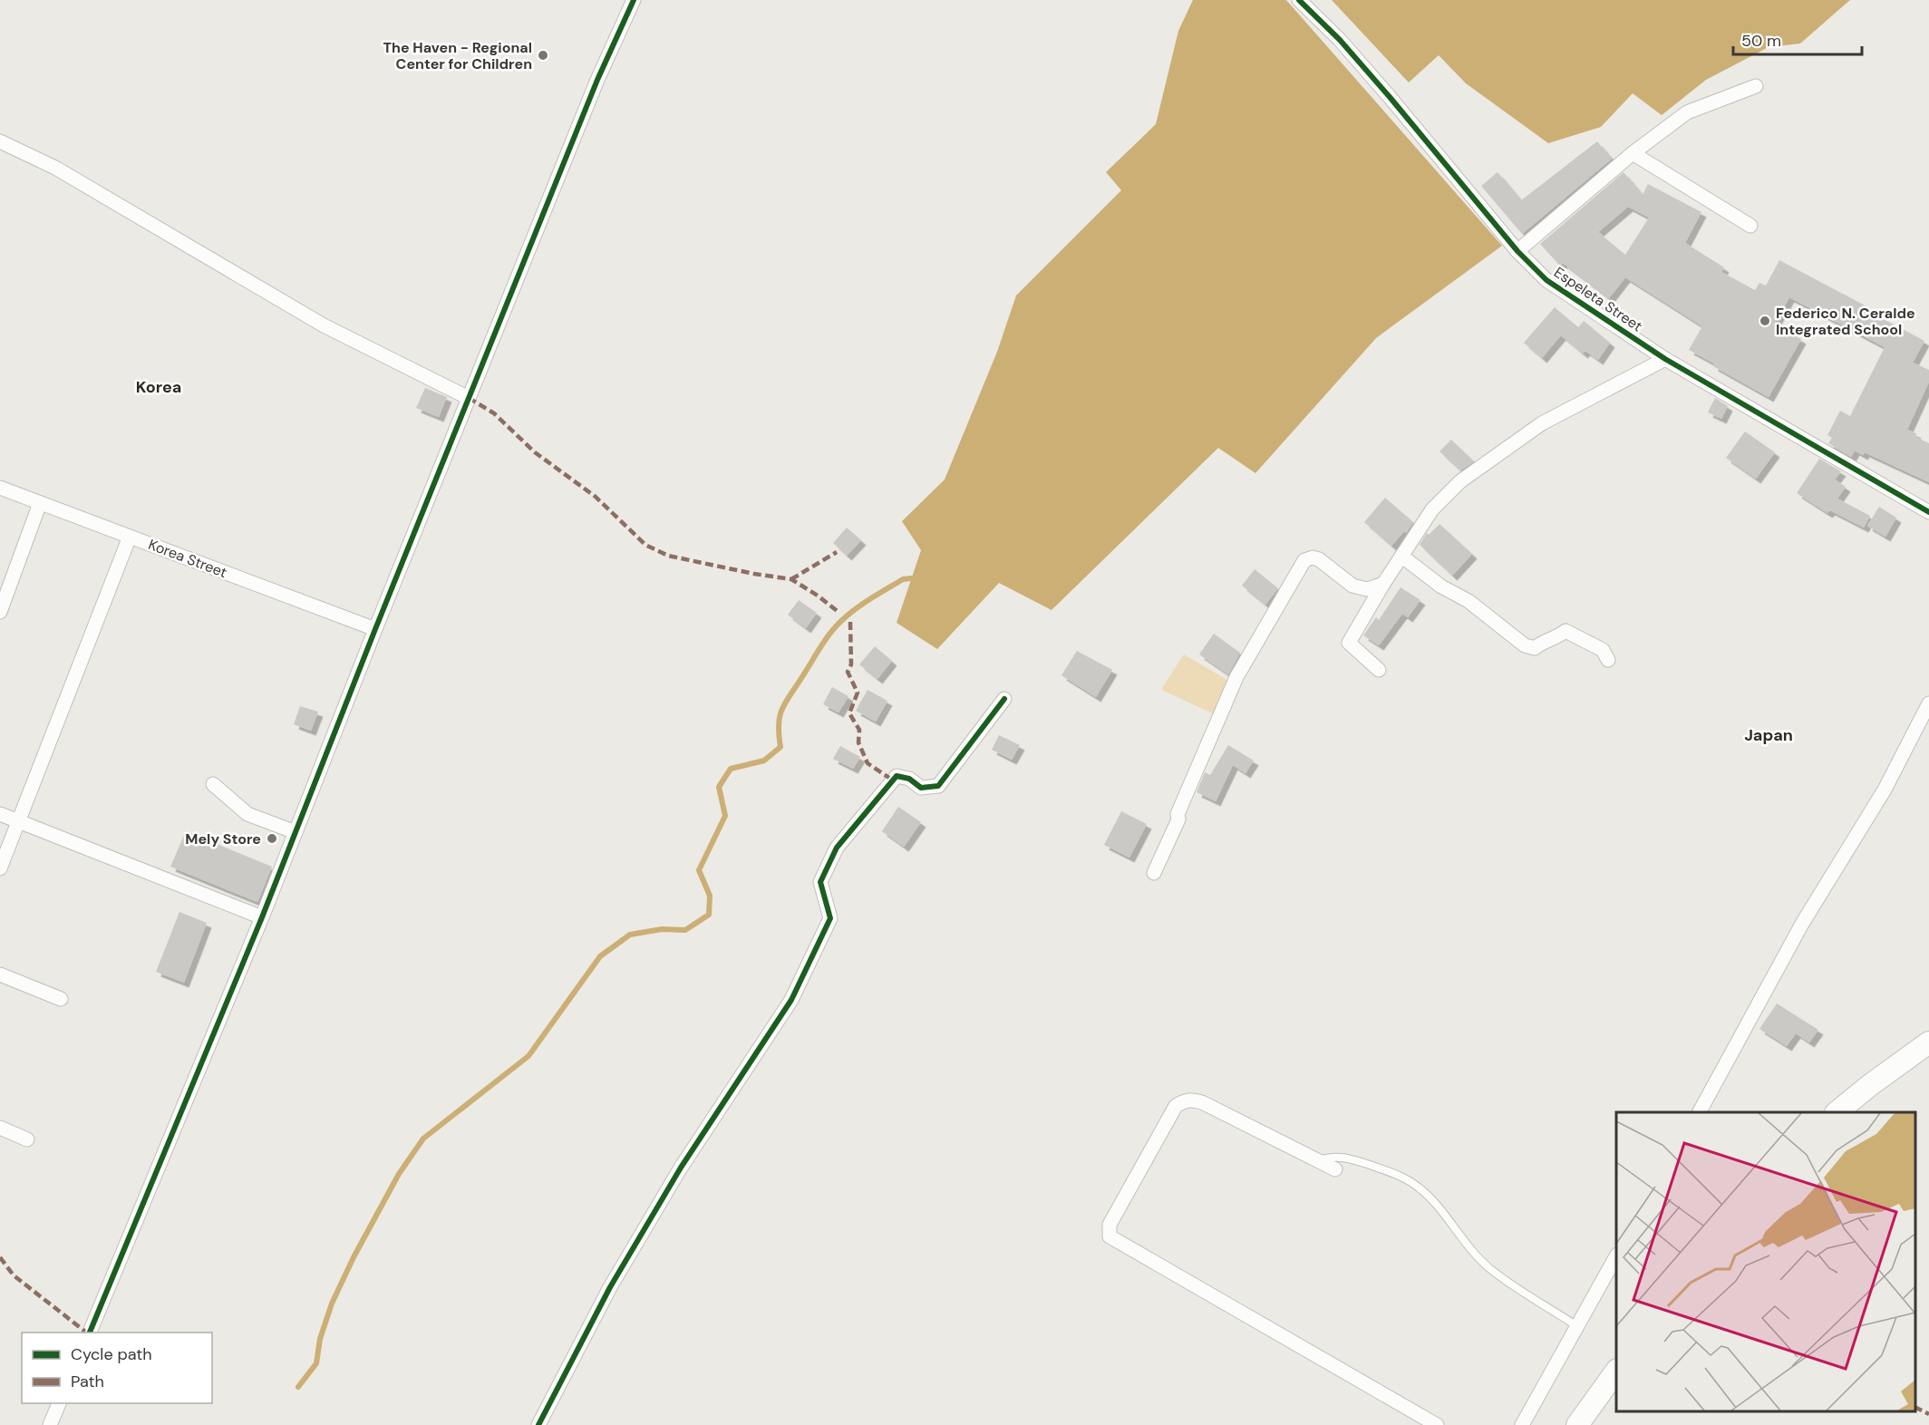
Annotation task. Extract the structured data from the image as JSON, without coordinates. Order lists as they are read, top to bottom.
{
  "streets": {
    "street": ["Espeleta Street", "Korea Street"]
  },
  "districts": ["Korea", "Japan"],
  "places": ["The Haven - Regional Center for Children", "Federico N. Ceralde Integrated School", "Mely Store"],
  "legend": ["Cycle path", "Path"],
  "scale_bar": "50 m"
}
